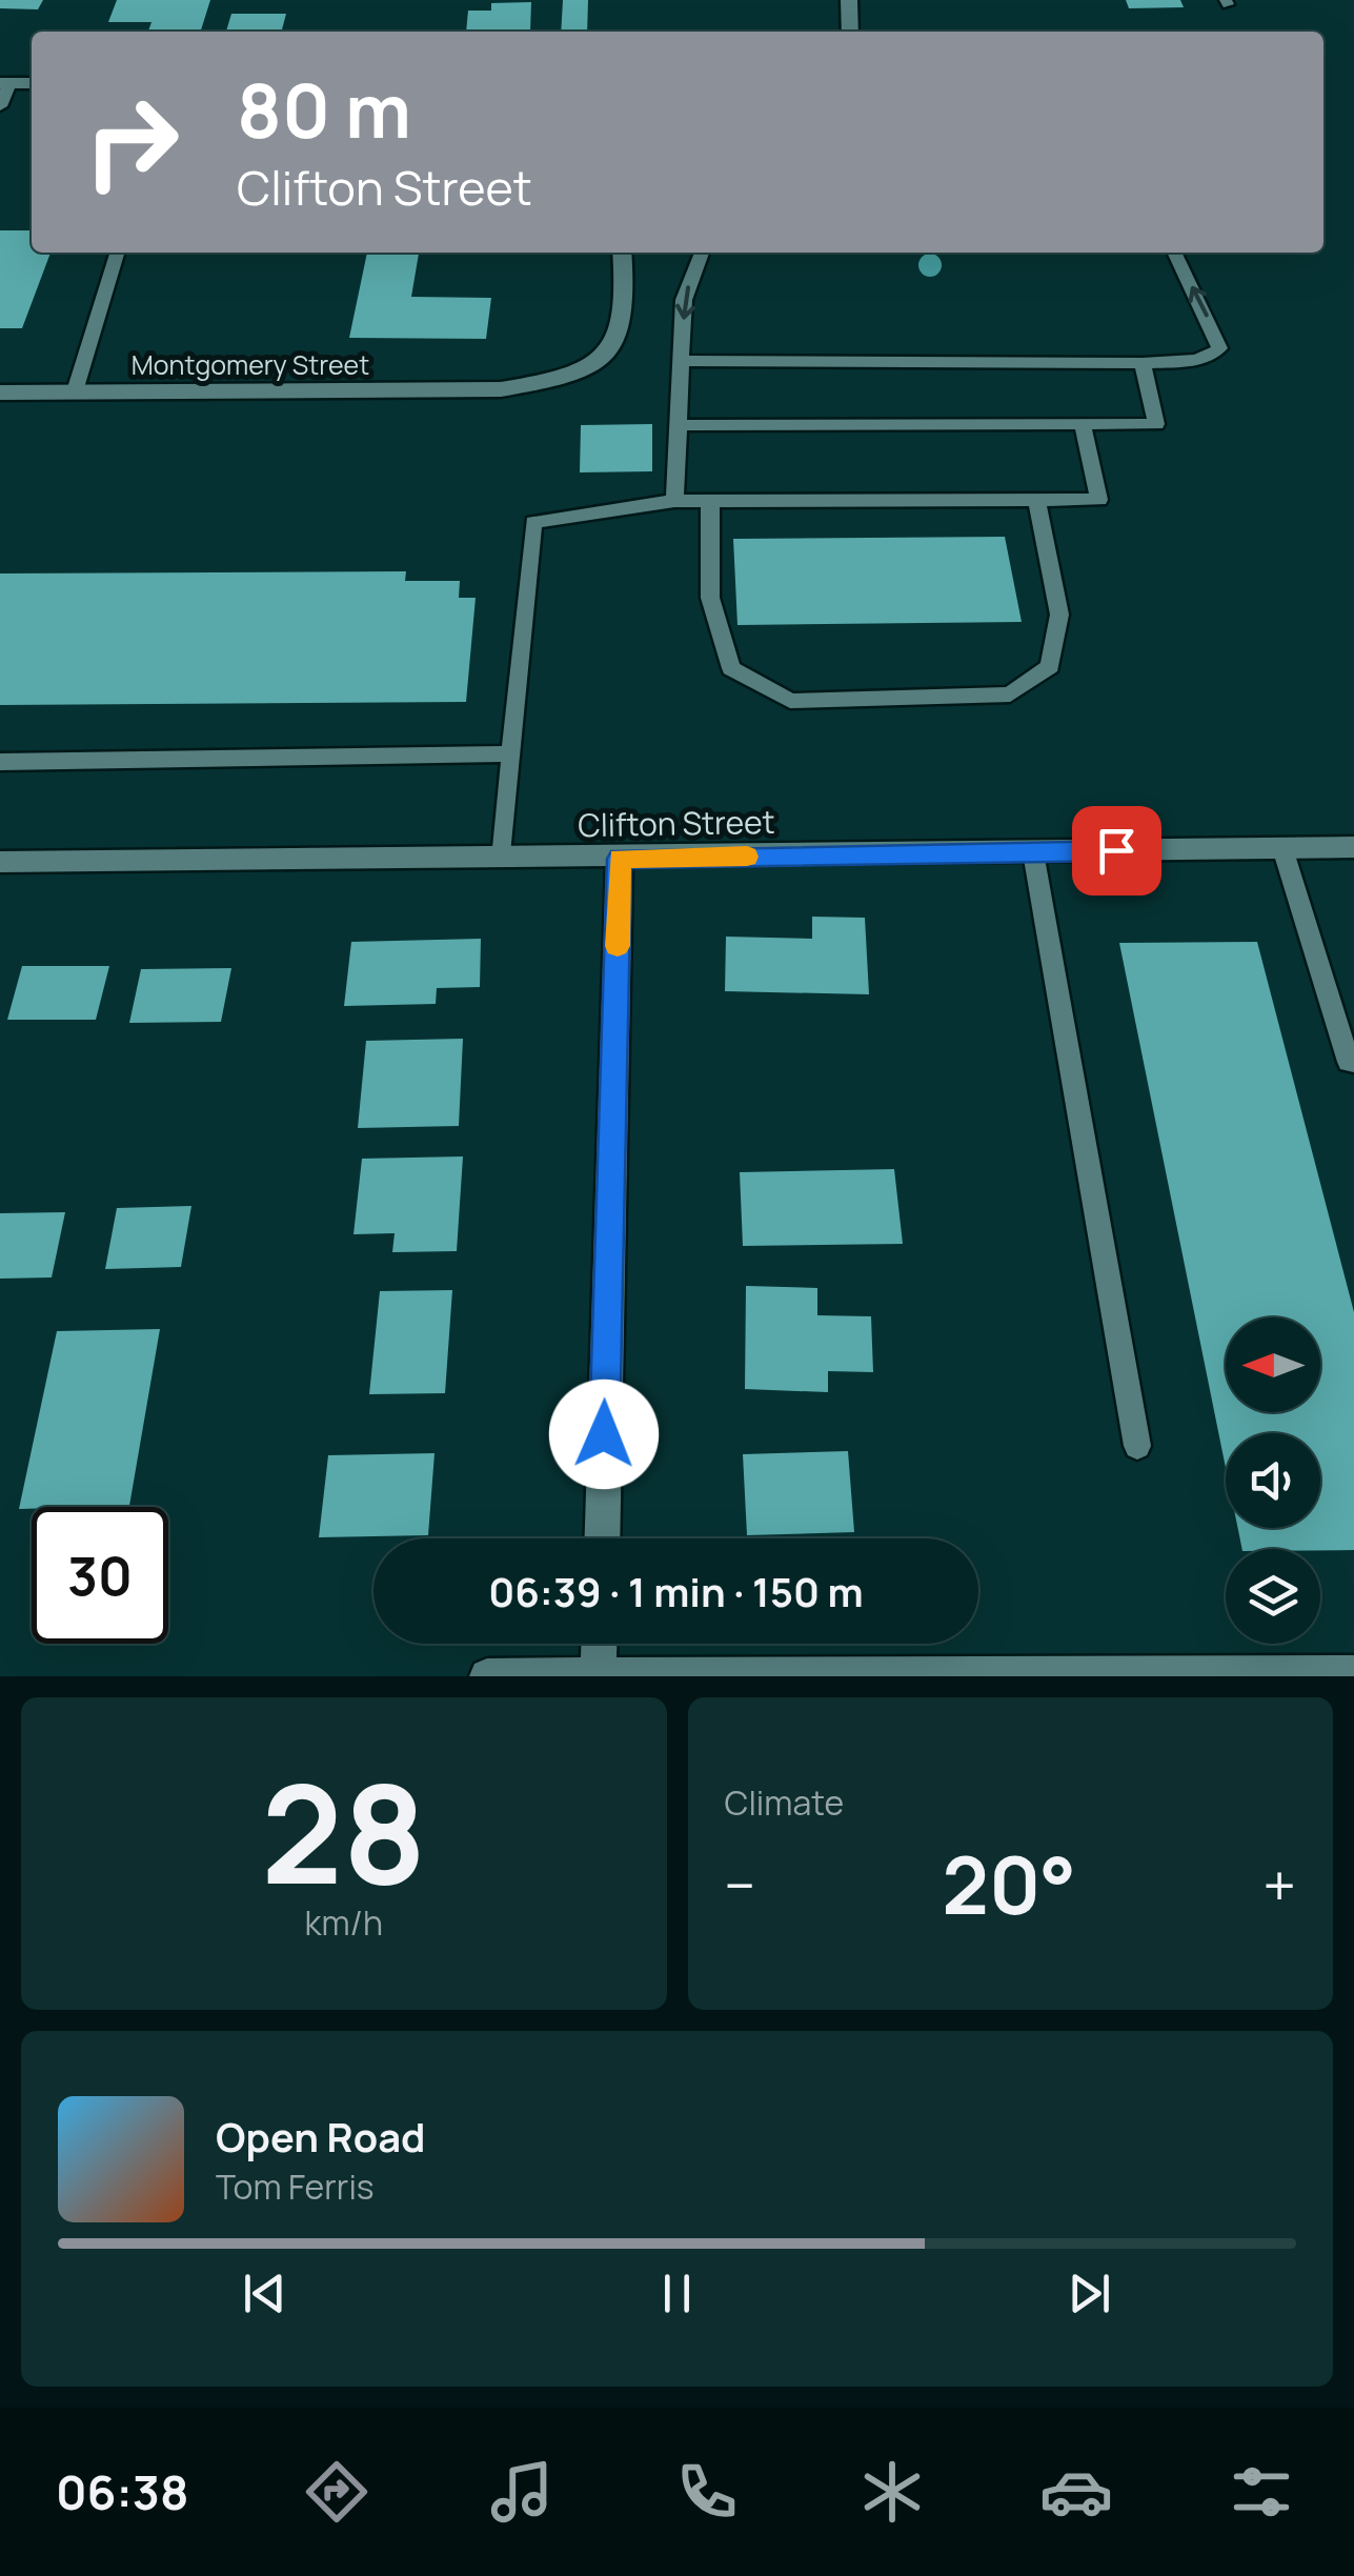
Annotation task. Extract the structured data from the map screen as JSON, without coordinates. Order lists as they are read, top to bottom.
{
  "streets": {
    "street": ["Montgomery Street", "Clifton Street"]
  },
  "north": "left",
  "page": {
    "turn": ["80 m", "Clifton Street"],
    "limit": "30",
    "trip": "06:39 · 1 min · 150 m",
    "tile": [
      ["28", "km/h"],
      "Climate"
    ],
    "heat": ["−", "20°", "+"],
    "song": ["Open Road", "Tom Ferris"],
    "tabs": "06:38"
  }
}
